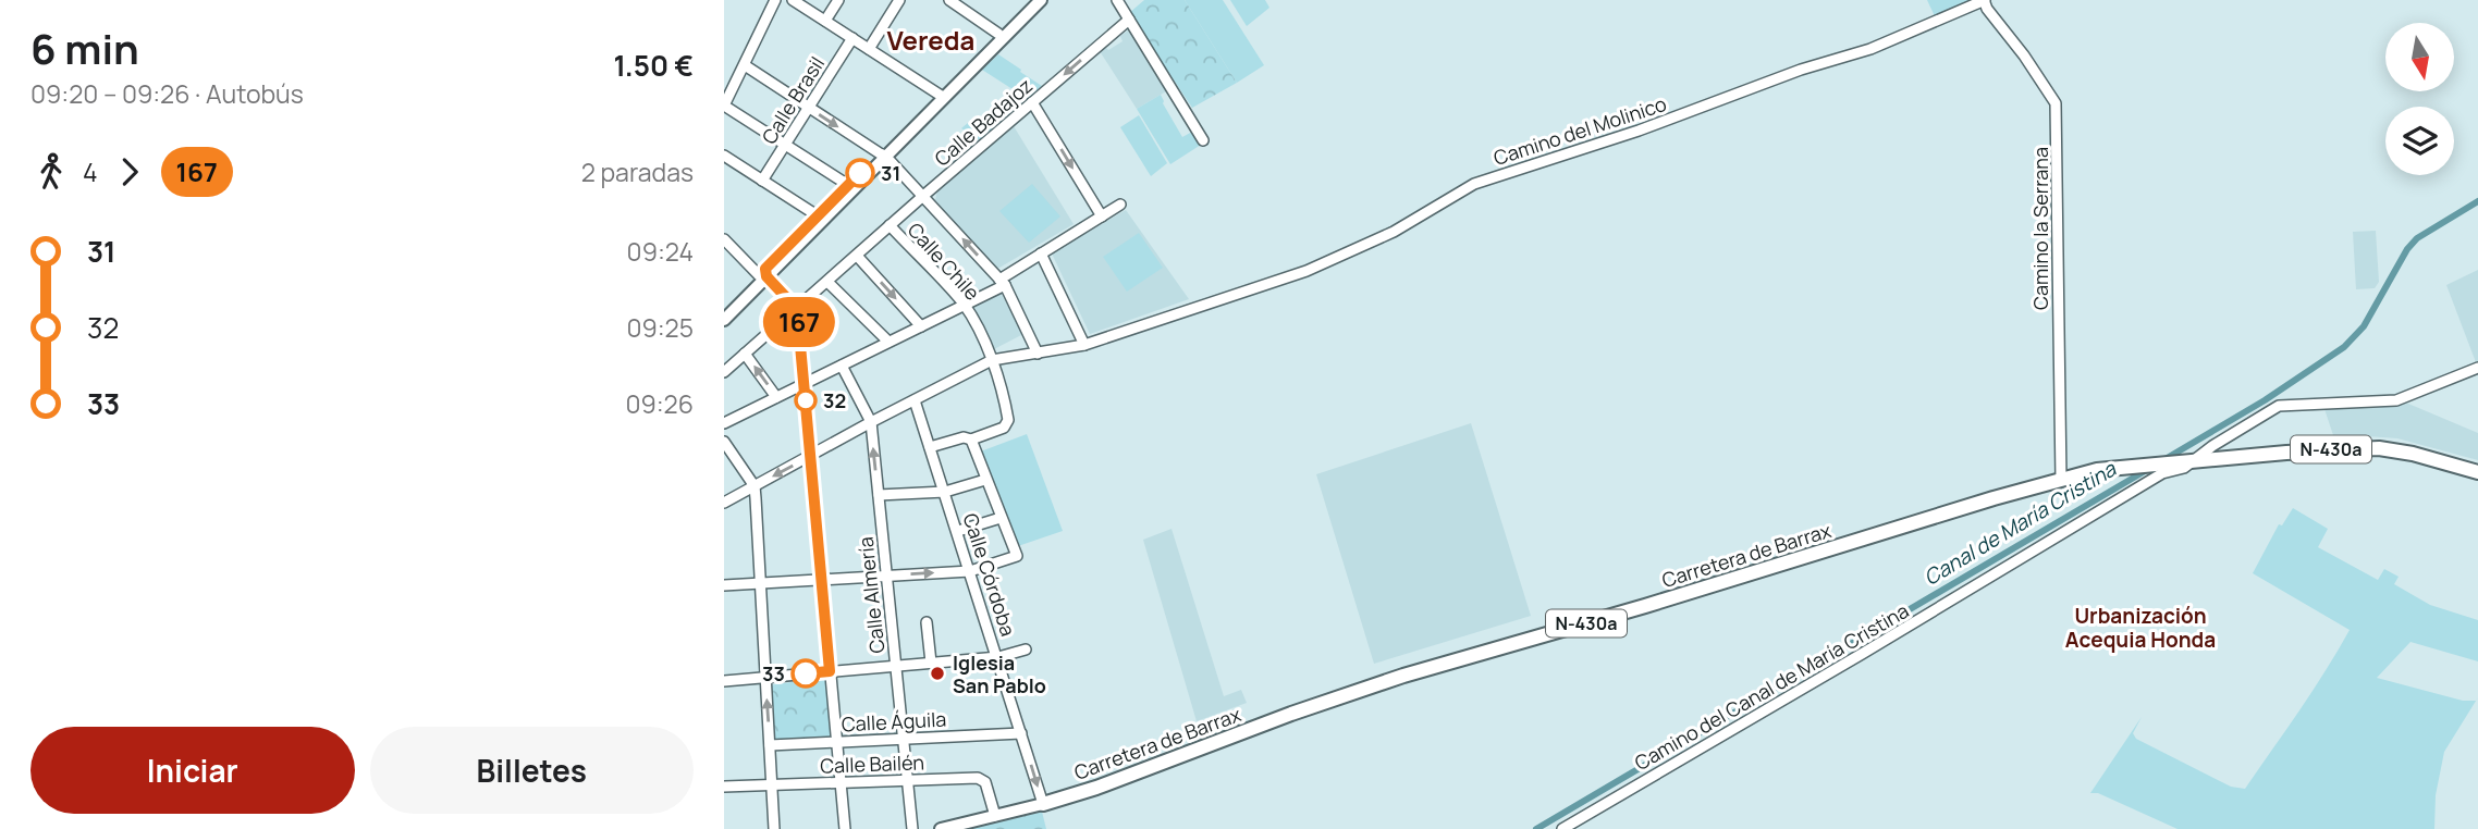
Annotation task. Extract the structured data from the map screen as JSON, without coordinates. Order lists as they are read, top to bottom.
{
  "streets": {
    "highway": ["N-430a", "Carretera de Barrax"],
    "street": [
      "Calle Brasil",
      "Calle Badajoz",
      "Camino del Molinico",
      "Camino la Serrana",
      "Calle Chile",
      "Calle Córdoba",
      "Calle Almería",
      "Camino del Canal de María Cristina",
      "Calle Águila",
      "Calle Bailén"
    ]
  },
  "crossings": [
    ["Calle Badajoz", "Calle Chile"],
    ["Camino del Molinico", "Camino la Serrana"],
    ["Camino del Molinico", "Calle Chile"],
    ["Camino del Molinico", "Calle Córdoba"],
    ["Camino del Molinico", "Calle Almería"],
    ["Camino la Serrana", "Carretera de Barrax"],
    ["Carretera de Barrax", "Calle Córdoba"],
    ["Carretera de Barrax", "Camino del Canal de María Cristina"],
    ["Calle Córdoba", "Calle Águila"],
    ["Calle Almería", "Calle Águila"],
    ["Calle Almería", "Calle Bailén"]
  ],
  "districts": ["Vereda", "Urbanización Acequia Honda"],
  "water": ["Canal de María Cristina"],
  "places": [
    "31",
    "32",
    "33",
    "Iglesia San Pablo"
  ],
  "lines": ["bus line 167"],
  "north": "bottom",
  "page": {
    "heading": ["6 min", "09:20 – 09:26 · Autobús", "1.50 €"],
    "on_map": "167",
    "legs": ["4", "167", "2 paradas"],
    "list": [
      {
        "name": "31",
        "value": "09:24"
      },
      {
        "name": "32",
        "value": "09:25"
      },
      {
        "name": "33",
        "value": "09:26"
      }
    ],
    "buttons": ["Iniciar", "Billetes"]
  }
}
